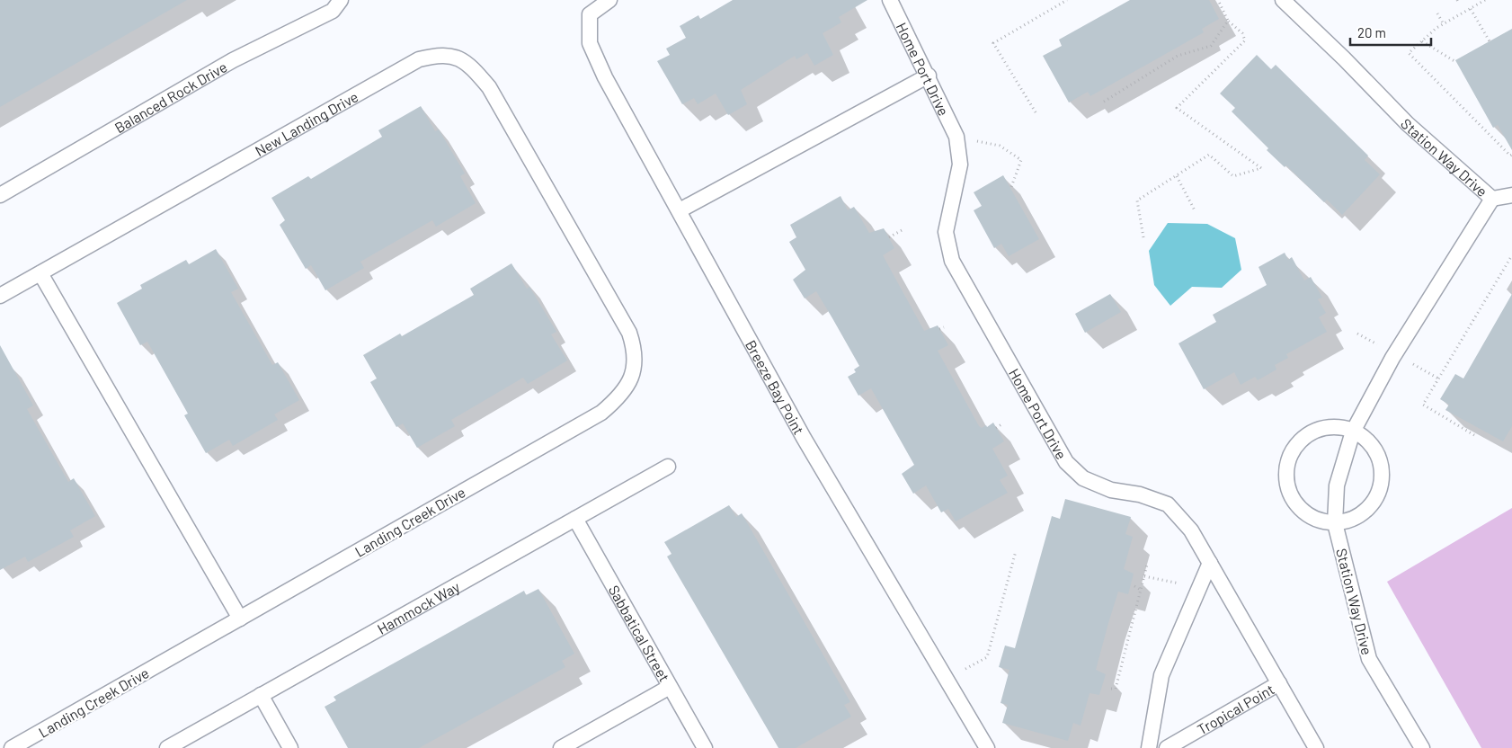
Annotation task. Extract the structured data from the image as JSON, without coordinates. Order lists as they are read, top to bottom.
{
  "streets": {
    "lane": [
      "Home Port Drive",
      "Balanced Rock Drive",
      "New Landing Drive",
      "Station Way Drive",
      "Breeze Bay Point",
      "Landing Creek Drive",
      "Hammock Way",
      "Sabbatical Street",
      "Tropical Point"
    ]
  },
  "crossings": [
    ["Home Port Drive", "Tropical Point"],
    ["New Landing Drive", "Landing Creek Drive"],
    ["Hammock Way", "Sabbatical Street"]
  ],
  "scale_bar": "20 m"
}
